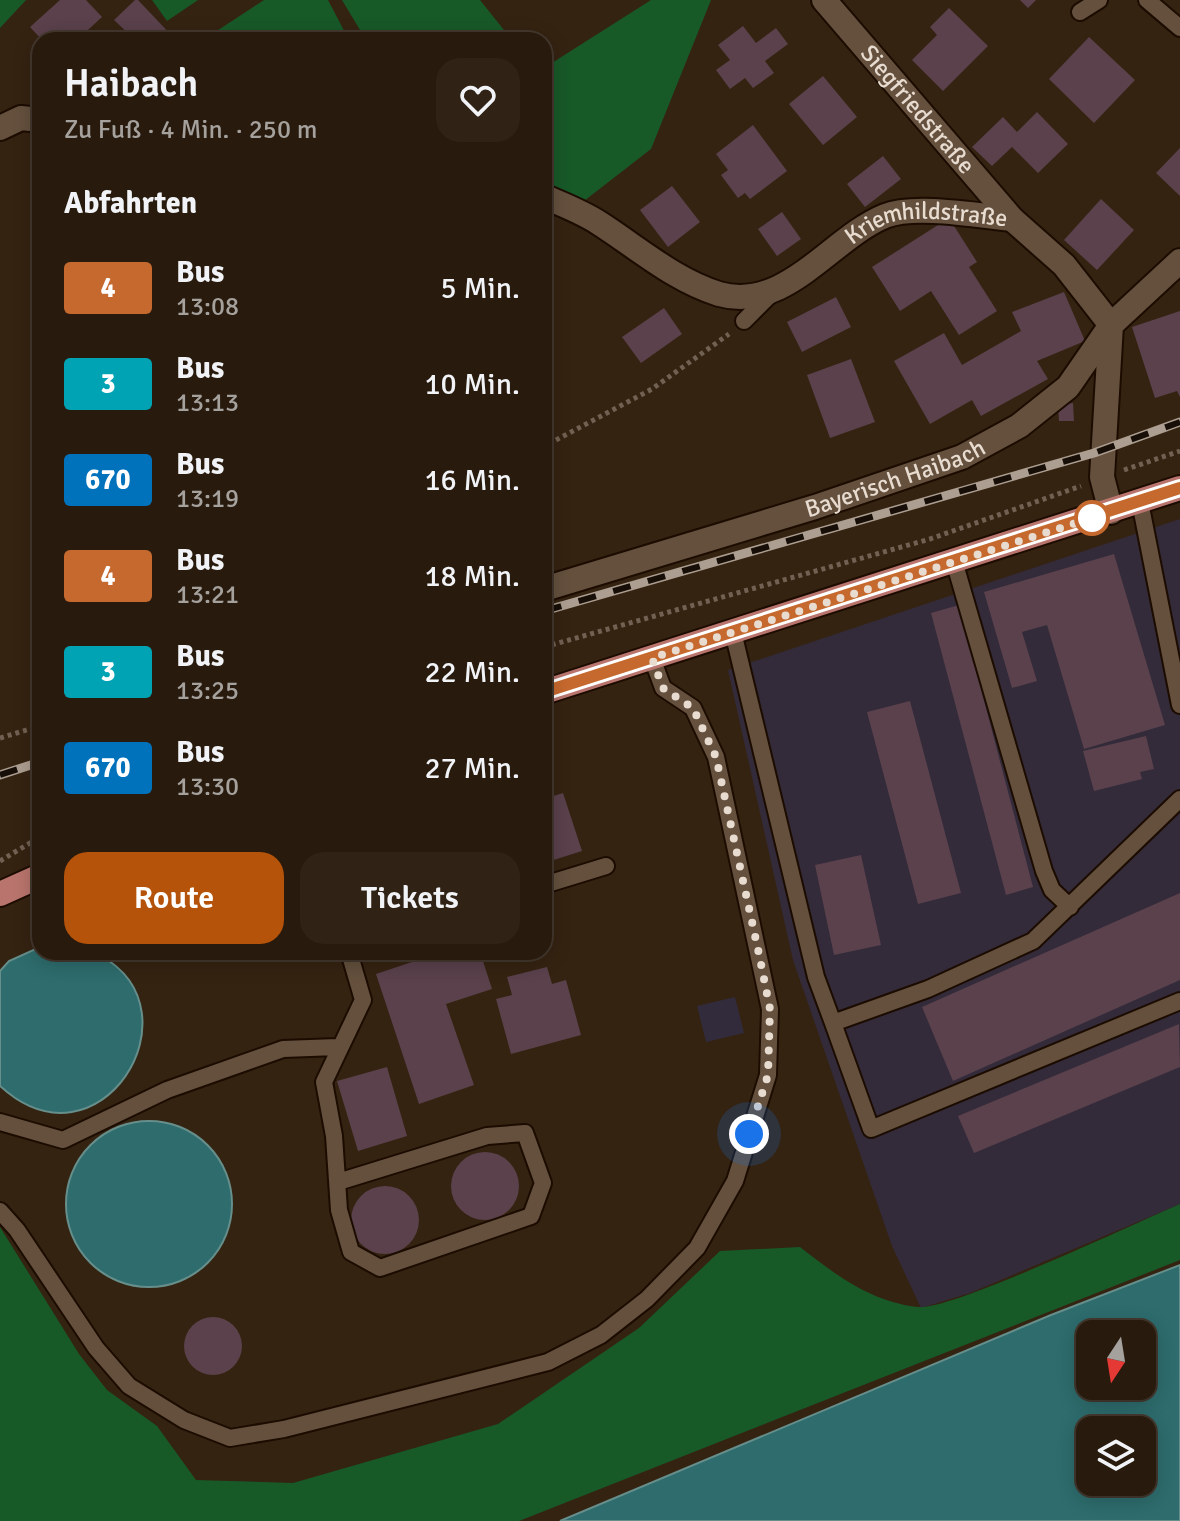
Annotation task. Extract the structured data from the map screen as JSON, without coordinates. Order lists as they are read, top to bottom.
{
  "streets": {
    "street": ["Siegfriedstraße", "Kriemhildstraße", "Bayerisch Haibach"]
  },
  "crossings": [
    ["Siegfriedstraße", "Kriemhildstraße"],
    ["Kriemhildstraße", "Bayerisch Haibach"]
  ],
  "lines": ["bus line 4"],
  "north": "bottom",
  "page": {
    "heading": [
      ["Haibach", "Zu Fuß · 4 Min. · 250 m"],
      "Abfahrten"
    ],
    "list": [
      {
        "mark": "4",
        "name": "Bus",
        "note": "13:08",
        "value": "5 Min."
      },
      {
        "mark": "3",
        "name": "Bus",
        "note": "13:13",
        "value": "10 Min."
      },
      {
        "mark": "670",
        "name": "Bus",
        "note": "13:19",
        "value": "16 Min."
      },
      {
        "mark": "4",
        "name": "Bus",
        "note": "13:21",
        "value": "18 Min."
      },
      {
        "mark": "3",
        "name": "Bus",
        "note": "13:25",
        "value": "22 Min."
      },
      {
        "mark": "670",
        "name": "Bus",
        "note": "13:30",
        "value": "27 Min."
      }
    ],
    "buttons": ["Route", "Tickets"]
  }
}
